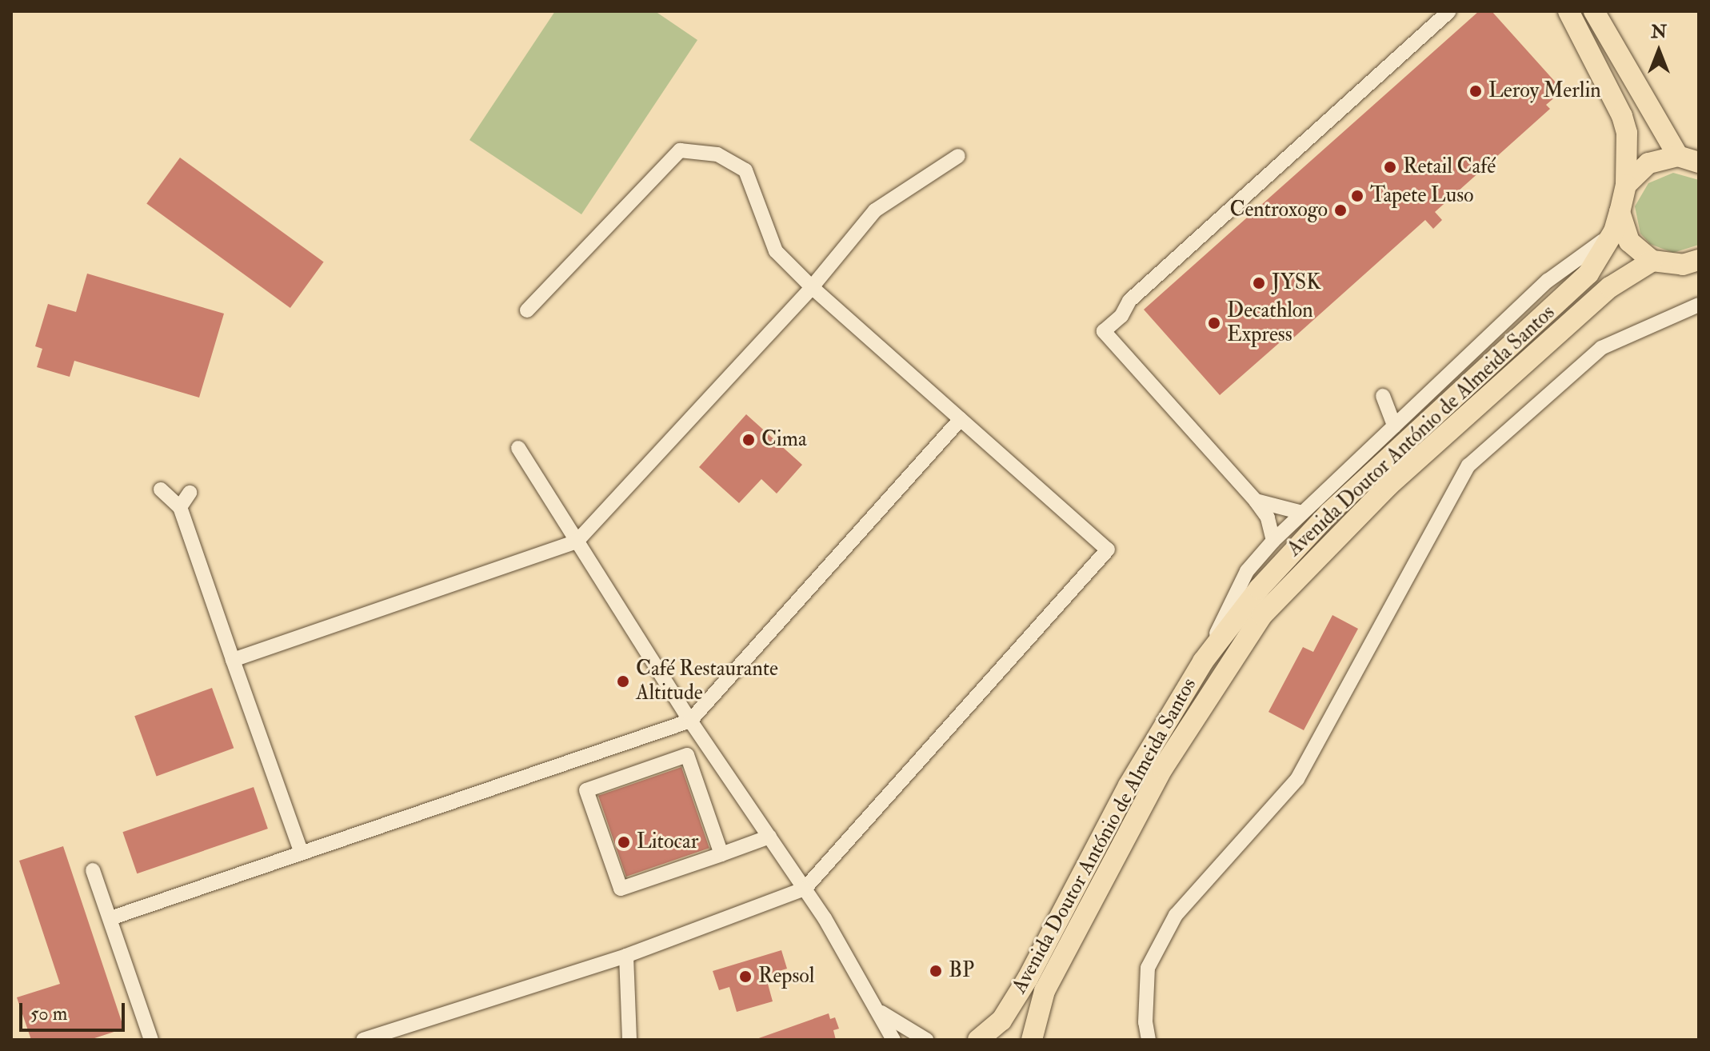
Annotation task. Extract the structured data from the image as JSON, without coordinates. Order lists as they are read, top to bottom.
{
  "streets": {
    "highway": ["Avenida Doutor António de Almeida Santos"]
  },
  "places": [
    "Leroy Merlin",
    "Retail Café",
    "Tapete Luso",
    "Centroxogo",
    "JYSK",
    "Decathlon Express",
    "Cima",
    "Café Restaurante Altitude",
    "Litocar",
    "BP",
    "Repsol"
  ],
  "scale_bar": "50 m",
  "north": "top"
}
